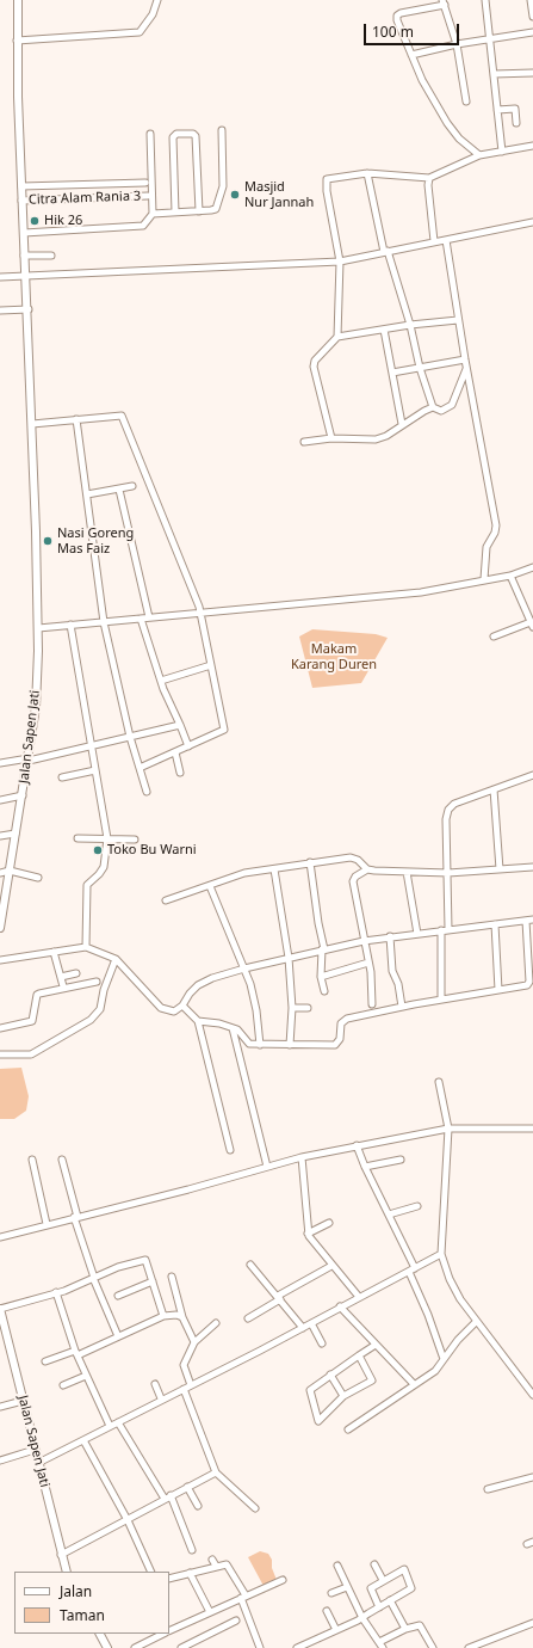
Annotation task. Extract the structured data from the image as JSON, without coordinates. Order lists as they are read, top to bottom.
{
  "streets": {
    "street": ["Citra Alam Rania 3", "Jalan Sapen Jati"]
  },
  "crossings": [
    ["Citra Alam Rania 3", "Jalan Sapen Jati"]
  ],
  "parks": ["Makam Karang Duren"],
  "places": [
    "Masjid Nur Jannah",
    "Hik 26",
    "Nasi Goreng Mas Faiz",
    "Toko Bu Warni"
  ],
  "legend": ["Jalan", "Taman"],
  "scale_bar": "100 m"
}
